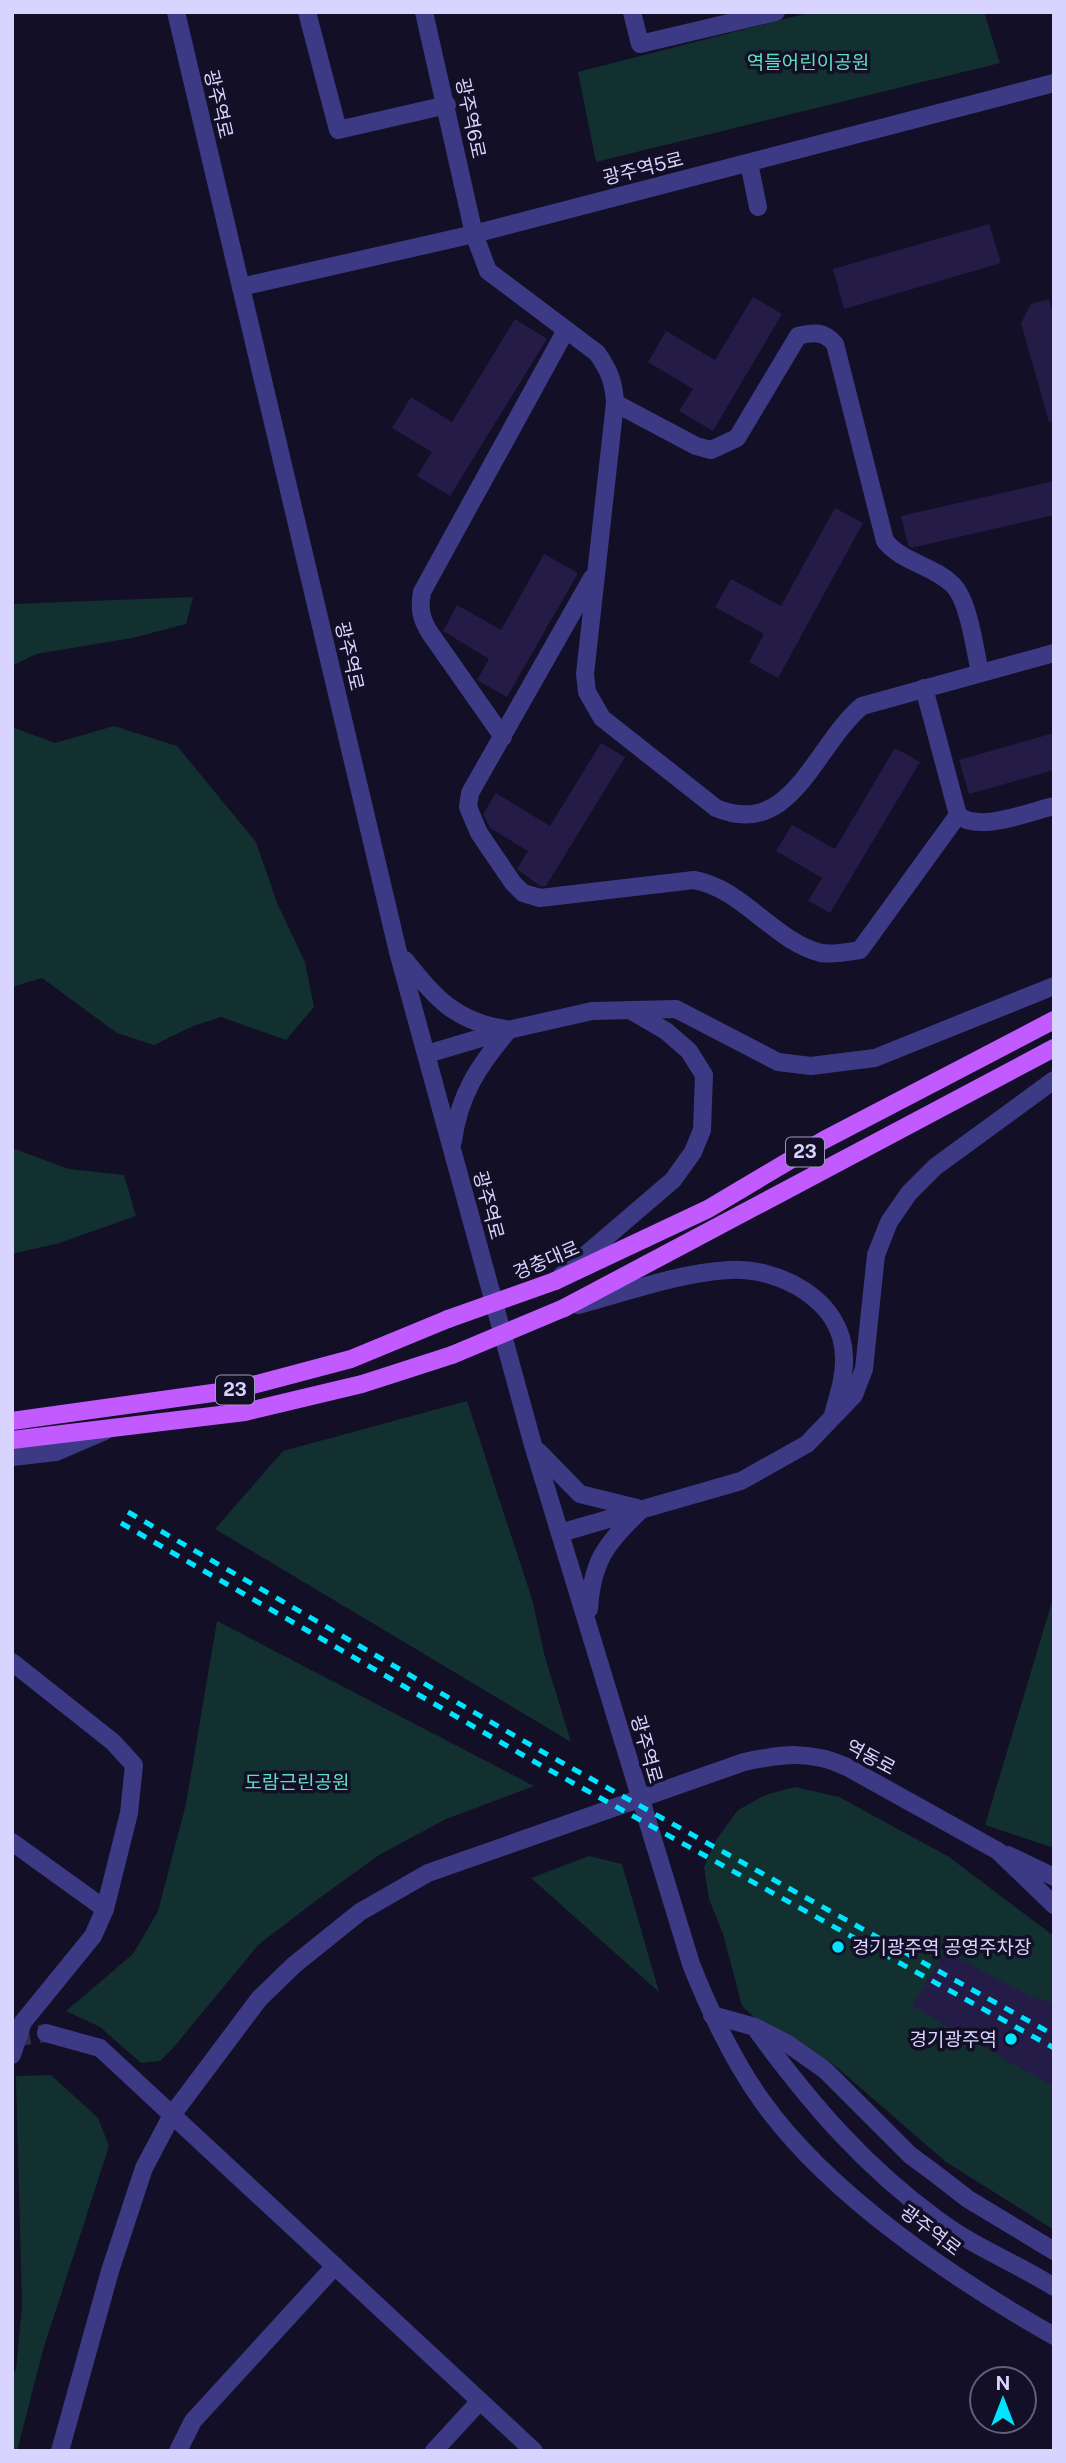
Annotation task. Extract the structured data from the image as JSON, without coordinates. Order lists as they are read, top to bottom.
{
  "streets": {
    "main road": ["23", "경충대로"],
    "street": [
      "광주역로",
      "광주역6로",
      "광주역5로",
      "역동로"
    ]
  },
  "crossings": [
    ["광주역로", "광주역5로"],
    ["광주역로", "역동로"],
    ["광주역6로", "광주역5로"]
  ],
  "parks": ["역들어린이공원", "도람근린공원"],
  "places": ["경기광주역 공영주차장", "경기광주역"],
  "north": "top"
}
